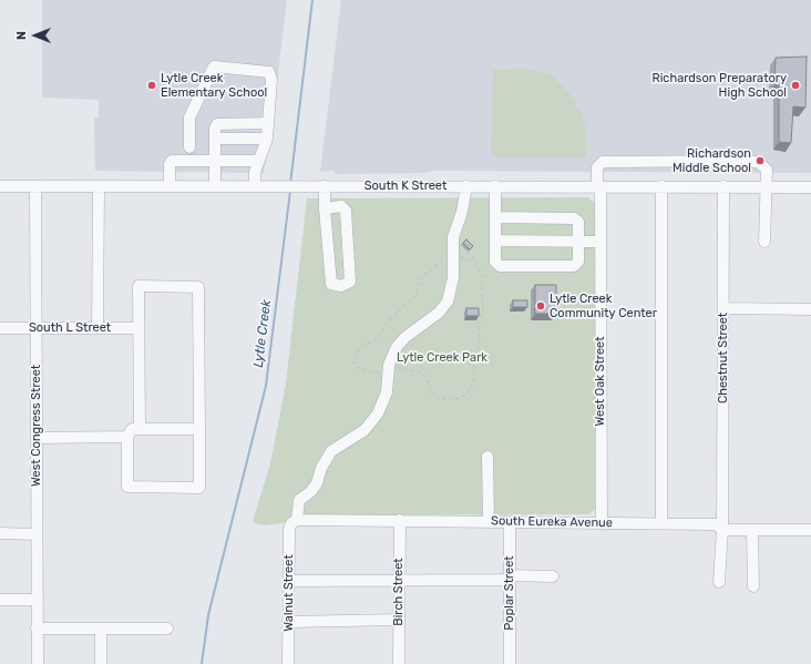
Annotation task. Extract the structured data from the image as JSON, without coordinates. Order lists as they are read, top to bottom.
{
  "streets": {
    "street": [
      "South K Street",
      "South L Street",
      "Chestnut Street",
      "West Oak Street",
      "West Congress Street",
      "South Eureka Avenue",
      "Birch Street",
      "Walnut Street",
      "Poplar Street"
    ]
  },
  "crossings": [
    ["South K Street", "Chestnut Street"],
    ["South K Street", "West Oak Street"],
    ["South K Street", "West Congress Street"],
    ["South K Street", "Walnut Street"],
    ["South L Street", "West Congress Street"],
    ["Chestnut Street", "South Eureka Avenue"],
    ["West Oak Street", "South Eureka Avenue"],
    ["South Eureka Avenue", "Birch Street"],
    ["South Eureka Avenue", "Walnut Street"],
    ["South Eureka Avenue", "Poplar Street"]
  ],
  "water": ["Lytle Creek"],
  "parks": ["Lytle Creek Park"],
  "places": [
    "Lytle Creek Elementary School",
    "Richardson Preparatory High School",
    "Richardson Middle School",
    "Lytle Creek Community Center"
  ],
  "north": "left"
}
